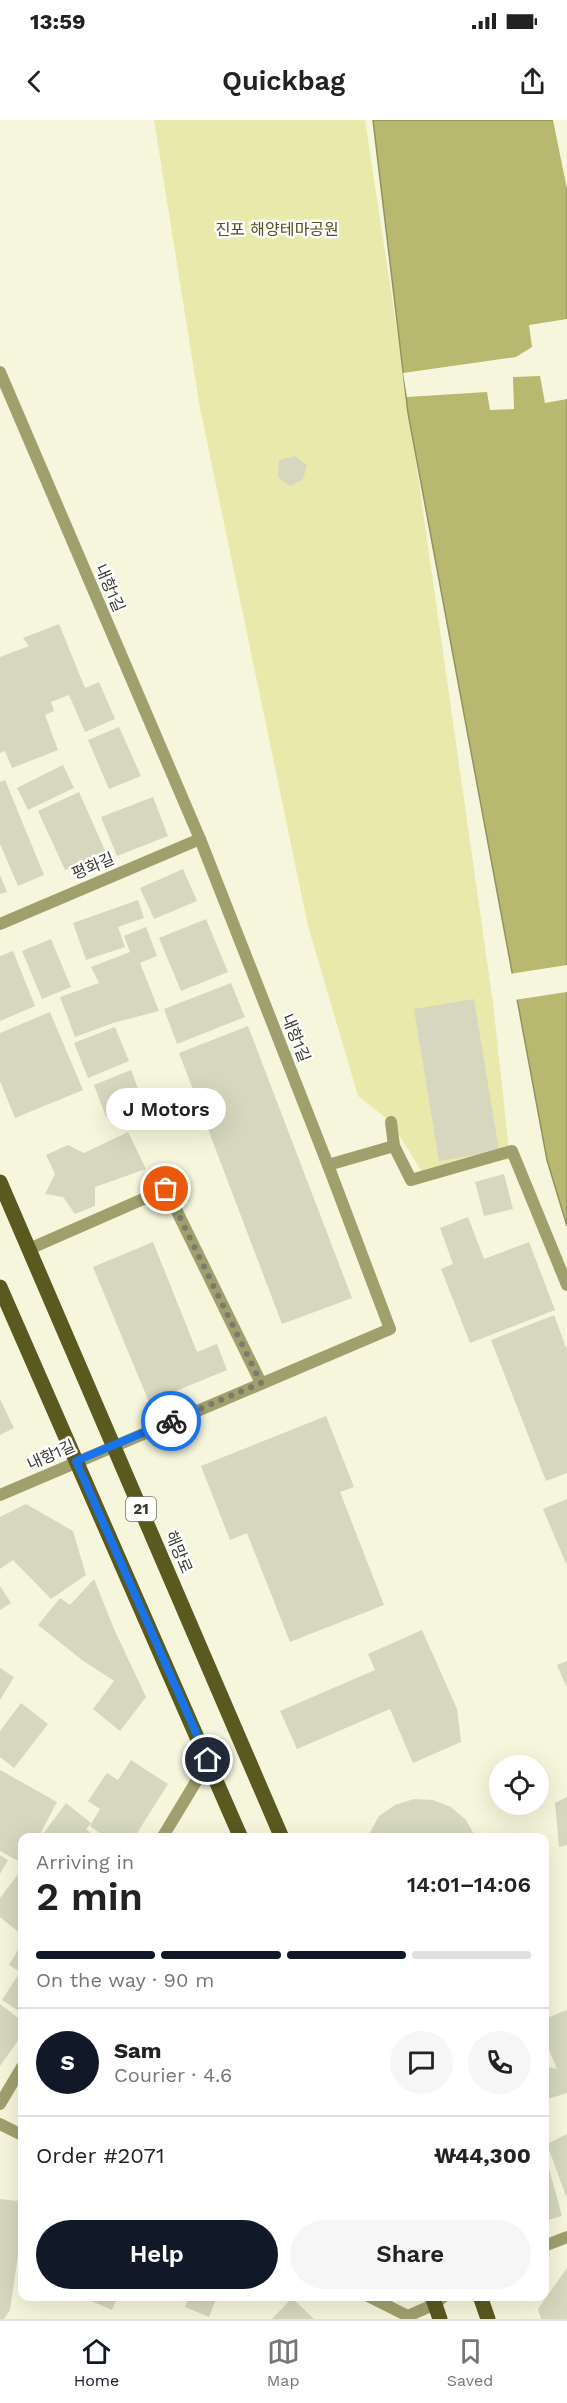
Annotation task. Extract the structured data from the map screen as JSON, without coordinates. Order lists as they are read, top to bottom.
{
  "streets": {
    "main road": ["21", "해망로"],
    "street": ["내항1길", "평화길"]
  },
  "crossings": [
    ["내항1길", "평화길"],
    ["내항1길", "21"],
    ["내항1길", "해망로"]
  ],
  "parks": ["진포 해양테마공원"],
  "places": ["J Motors"],
  "page": {
    "status": "13:59",
    "header": "Quickbag",
    "bubble": "J Motors",
    "heading": ["2 min", "Arriving in", "14:01–14:06"],
    "panel": [
      "Sam",
      "Courier · 4.6",
      "Order #2071",
      "₩44,300"
    ],
    "bar": "On the way · 90 m",
    "round": "S",
    "buttons": ["Help", "Share"],
    "tabs": ["Home", "Map", "Saved"]
  }
}
